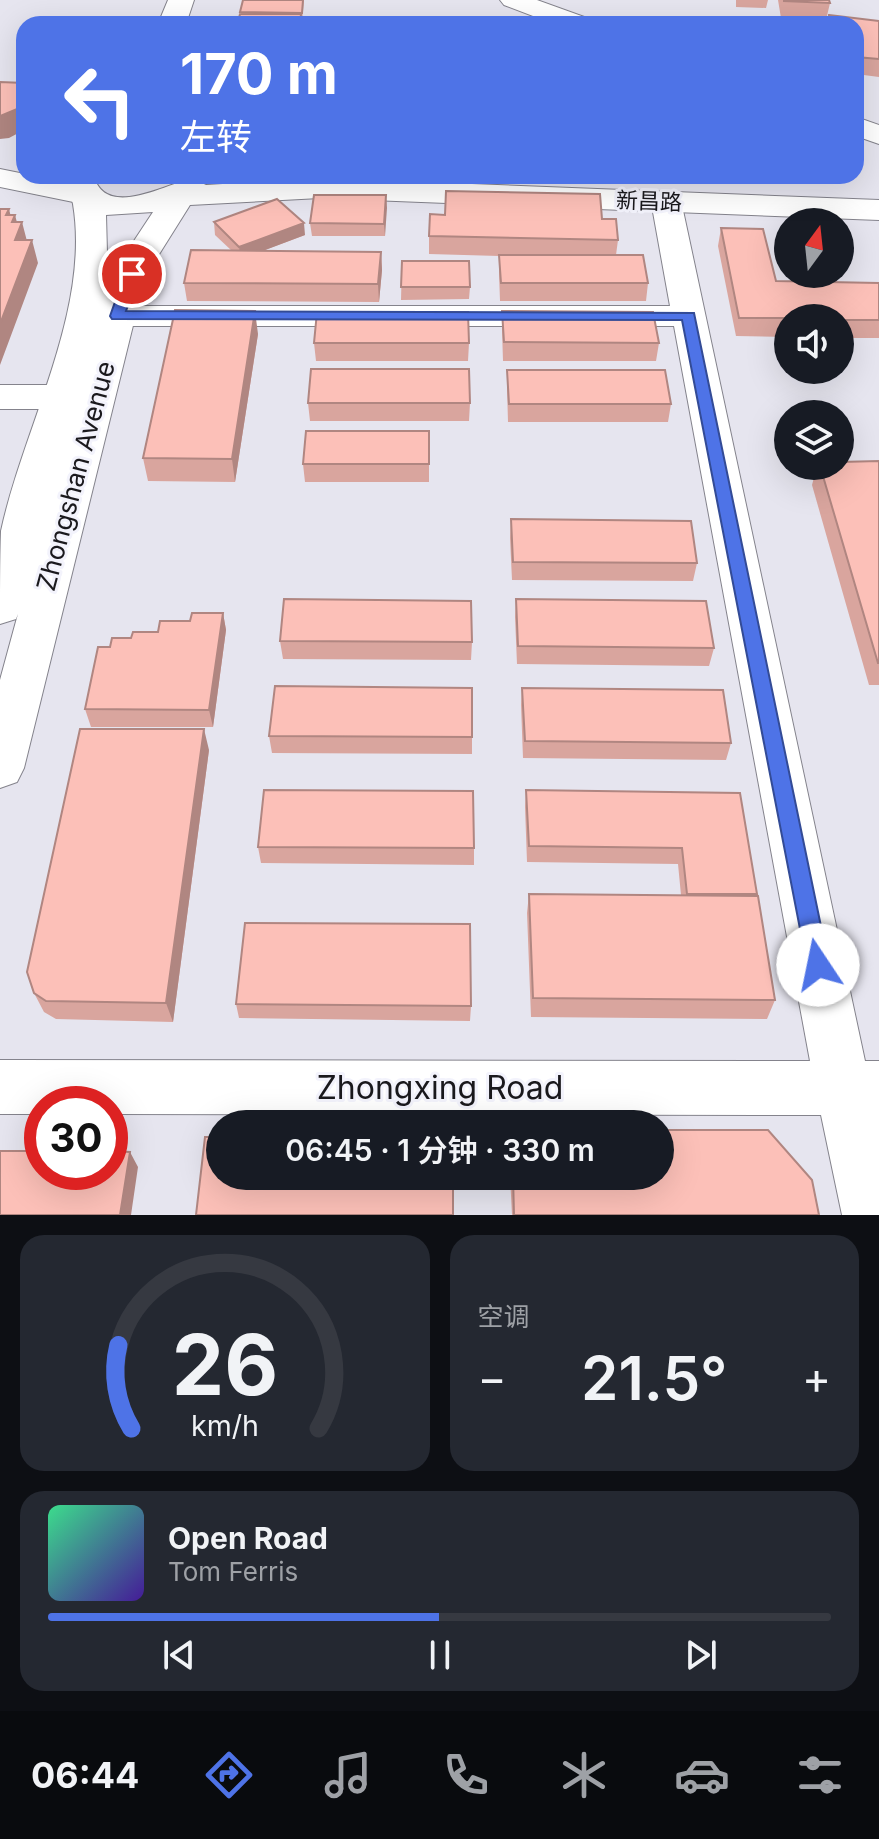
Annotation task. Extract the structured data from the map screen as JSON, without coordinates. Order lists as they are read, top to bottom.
{
  "streets": {
    "main road": ["新昌路", "Zhongshan Avenue"],
    "street": ["Zhongxing Road"]
  },
  "crossings": [
    ["新昌路", "Zhongshan Avenue"]
  ],
  "north": "top",
  "page": {
    "turn": ["170 m", "左转"],
    "limit": "30",
    "trip": "06:45 · 1 分钟 · 330 m",
    "tile": "空调",
    "heat": ["−", "21.5°", "+"],
    "song": ["Open Road", "Tom Ferris"],
    "tabs": "06:44",
    "gauge": ["26", "km/h"]
  }
}
